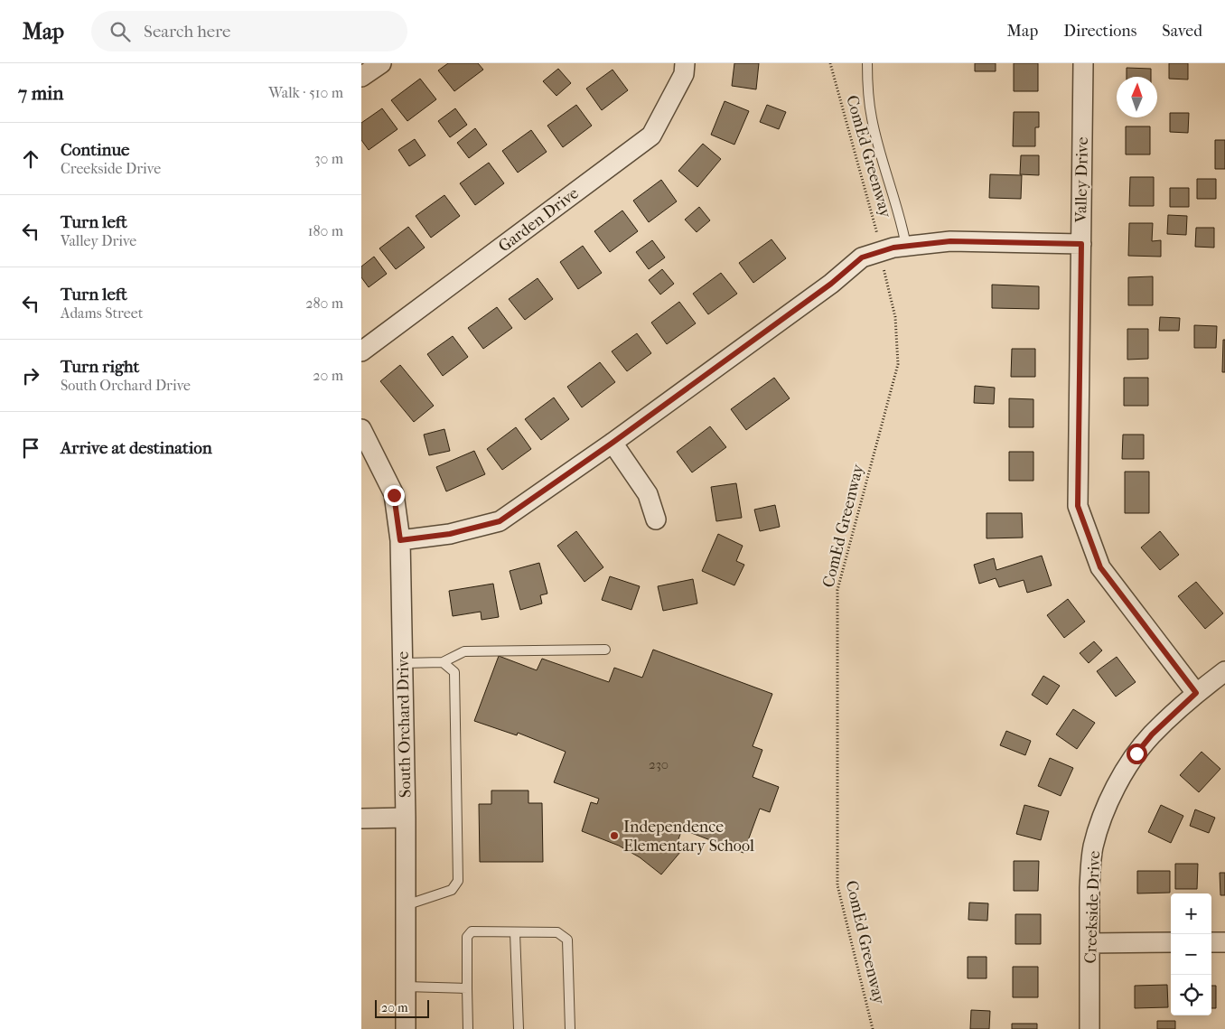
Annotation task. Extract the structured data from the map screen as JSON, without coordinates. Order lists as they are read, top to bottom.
{
  "streets": {
    "street": [
      "Valley Drive",
      "Garden Drive",
      "South Orchard Drive",
      "Creekside Drive"
    ],
    "path": ["ComEd Greenway"]
  },
  "crossings": [
    ["Valley Drive", "Creekside Drive"]
  ],
  "places": ["Independence Elementary School"],
  "house_numbers": ["230"],
  "scale_bar": "20 m",
  "north": "top",
  "page": {
    "header": "Map",
    "search": "Search here",
    "nav": ["Map", "Directions", "Saved"],
    "heading": ["7 min", "Walk · 510 m"],
    "list": [
      ["Continue", "Creekside Drive", "30 m"],
      ["Turn left", "Valley Drive", "180 m"],
      ["Turn left", "Adams Street", "280 m"],
      ["Turn right", "South Orchard Drive", "20 m"],
      "Arrive at destination"
    ],
    "map_buttons": ["+", "−"],
    "scale": "20 m"
  }
}
